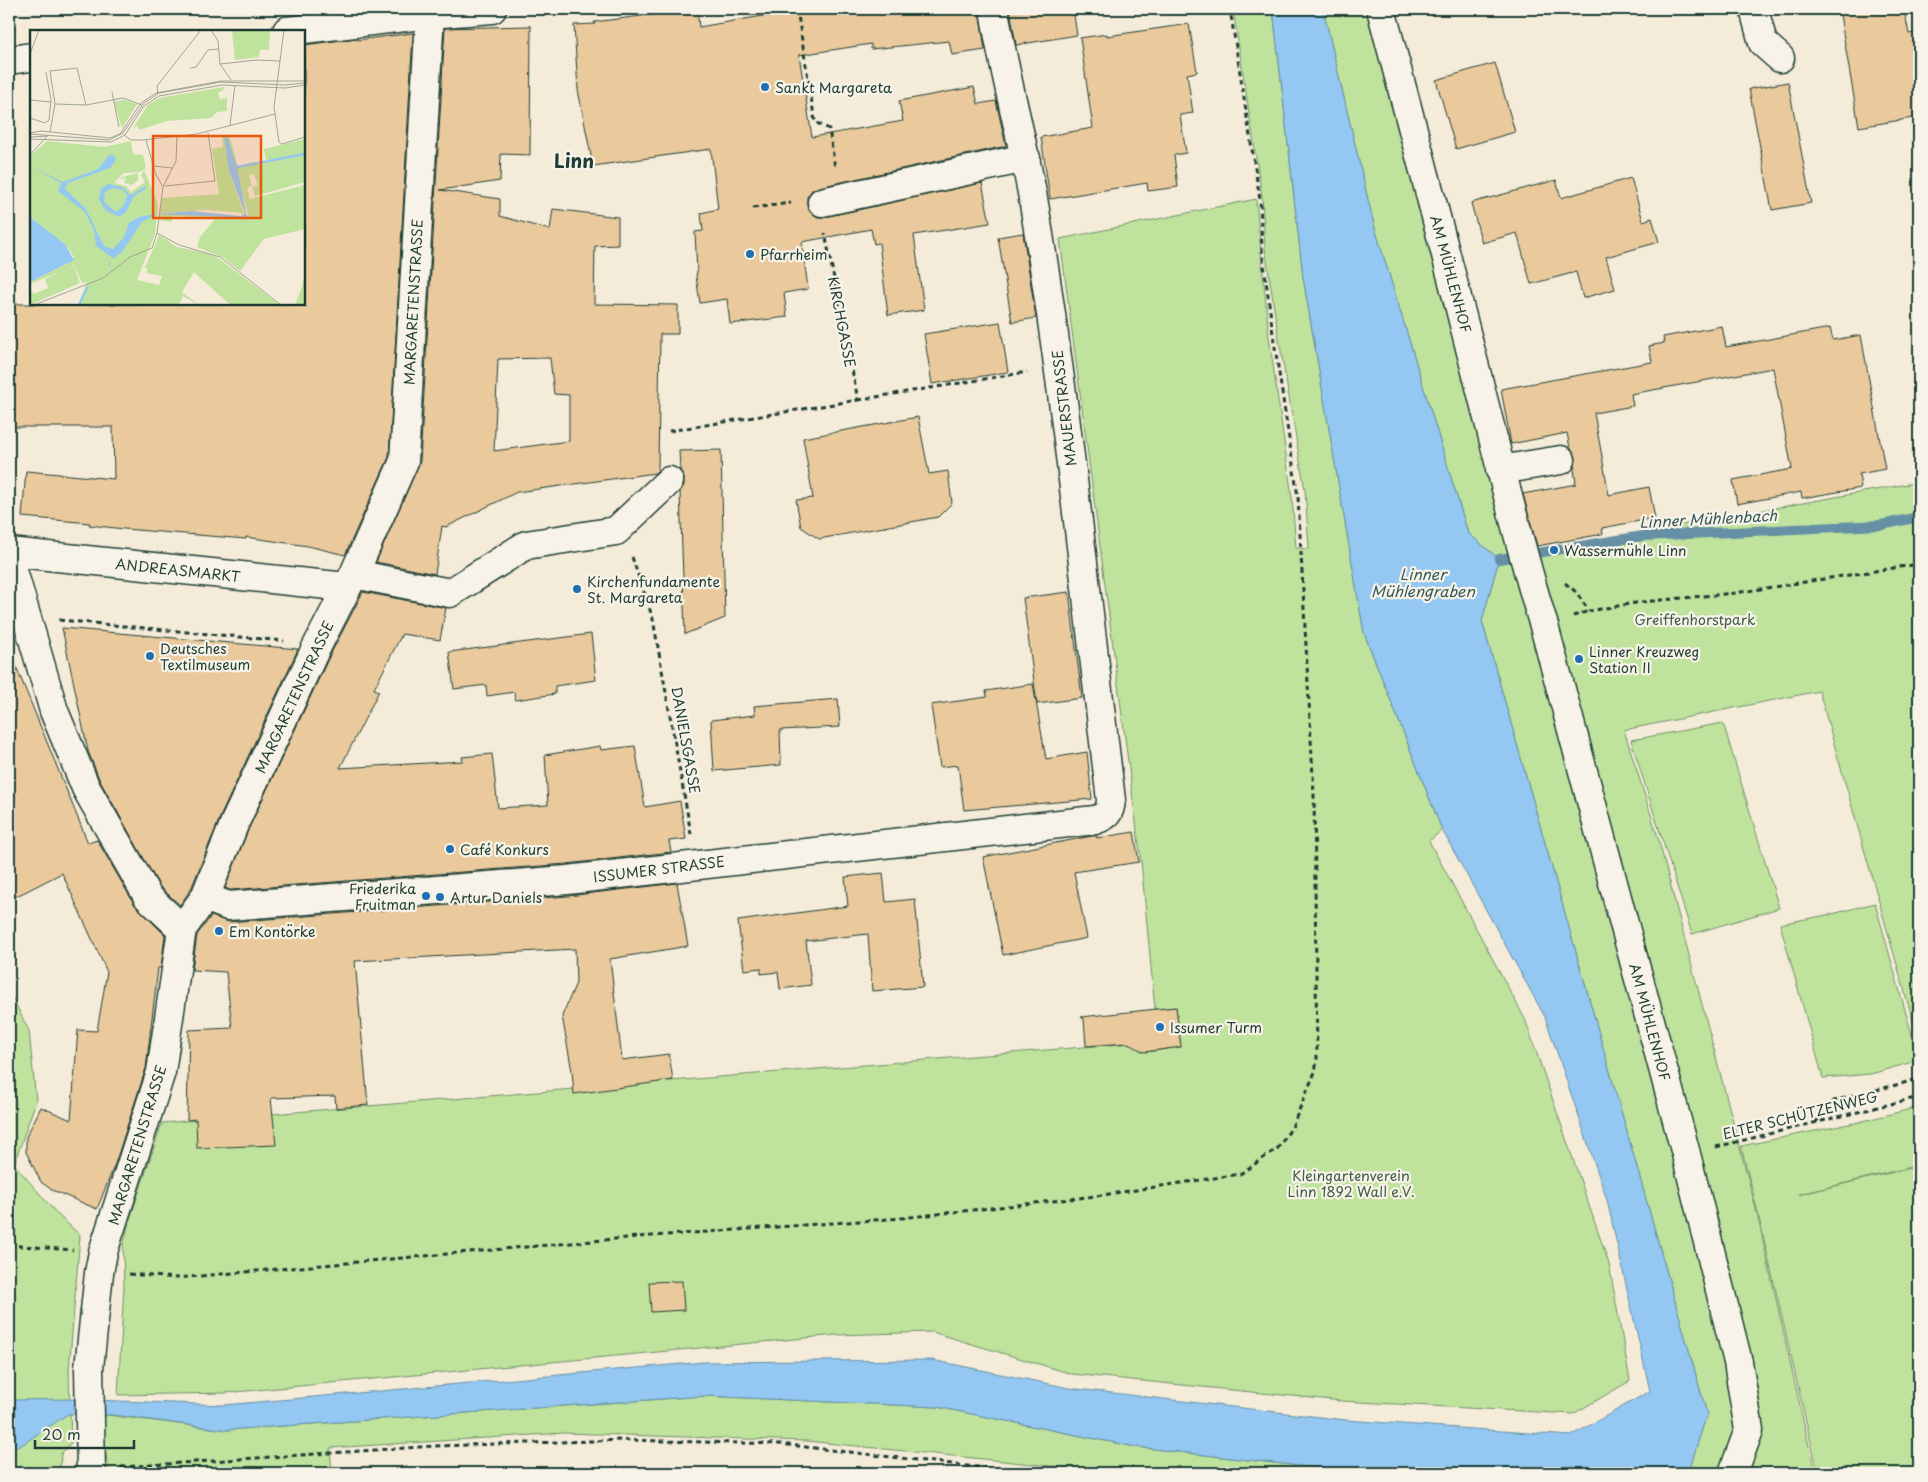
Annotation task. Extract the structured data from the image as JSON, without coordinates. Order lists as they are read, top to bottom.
{
  "streets": {
    "street": [
      "AM MÜHLENHOF",
      "MARGARETENSTRASSE",
      "MAUERSTRASSE",
      "ANDREASMARKT",
      "ISSUMER STRASSE"
    ],
    "path": ["KIRCHGASSE", "DANIELSGASSE", "ELTER SCHÜTZENWEG"]
  },
  "crossings": [
    ["AM MÜHLENHOF", "ELTER SCHÜTZENWEG"],
    ["MARGARETENSTRASSE", "ANDREASMARKT"],
    ["MARGARETENSTRASSE", "ISSUMER STRASSE"],
    ["MAUERSTRASSE", "ISSUMER STRASSE"],
    ["ANDREASMARKT", "DANIELSGASSE"],
    ["DANIELSGASSE", "ISSUMER STRASSE"]
  ],
  "districts": ["Linn"],
  "water": ["Linner Mühlenbach", "Linner Mühlengraben"],
  "parks": ["Greiffenhorstpark", "Kleingartenverein Linn 1892 Wall e.V."],
  "places": [
    "Sankt Margareta",
    "Pfarrheim",
    "Wassermühle Linn",
    "Kirchenfundamente St. Margareta",
    "Deutsches Textilmuseum",
    "Linner Kreuzweg Station II",
    "Café Konkurs",
    "Friederika Fruitman",
    "Artur Daniels",
    "Em Kontörke",
    "Issumer Turm"
  ],
  "scale_bar": "20 m"
}
